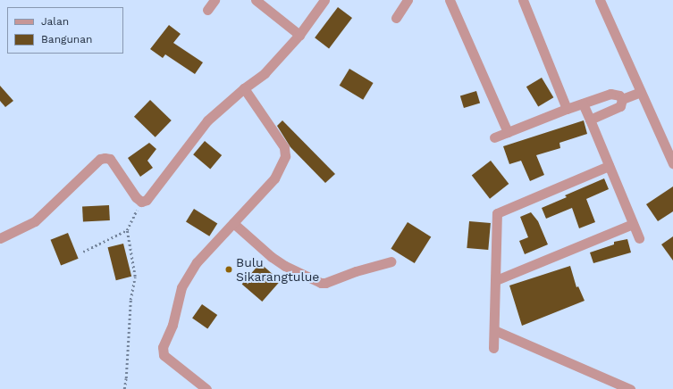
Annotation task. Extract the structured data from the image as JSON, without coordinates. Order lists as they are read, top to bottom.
{
  "places": ["Bulu Sikarangtulue"],
  "legend": ["Jalan", "Bangunan"]
}
